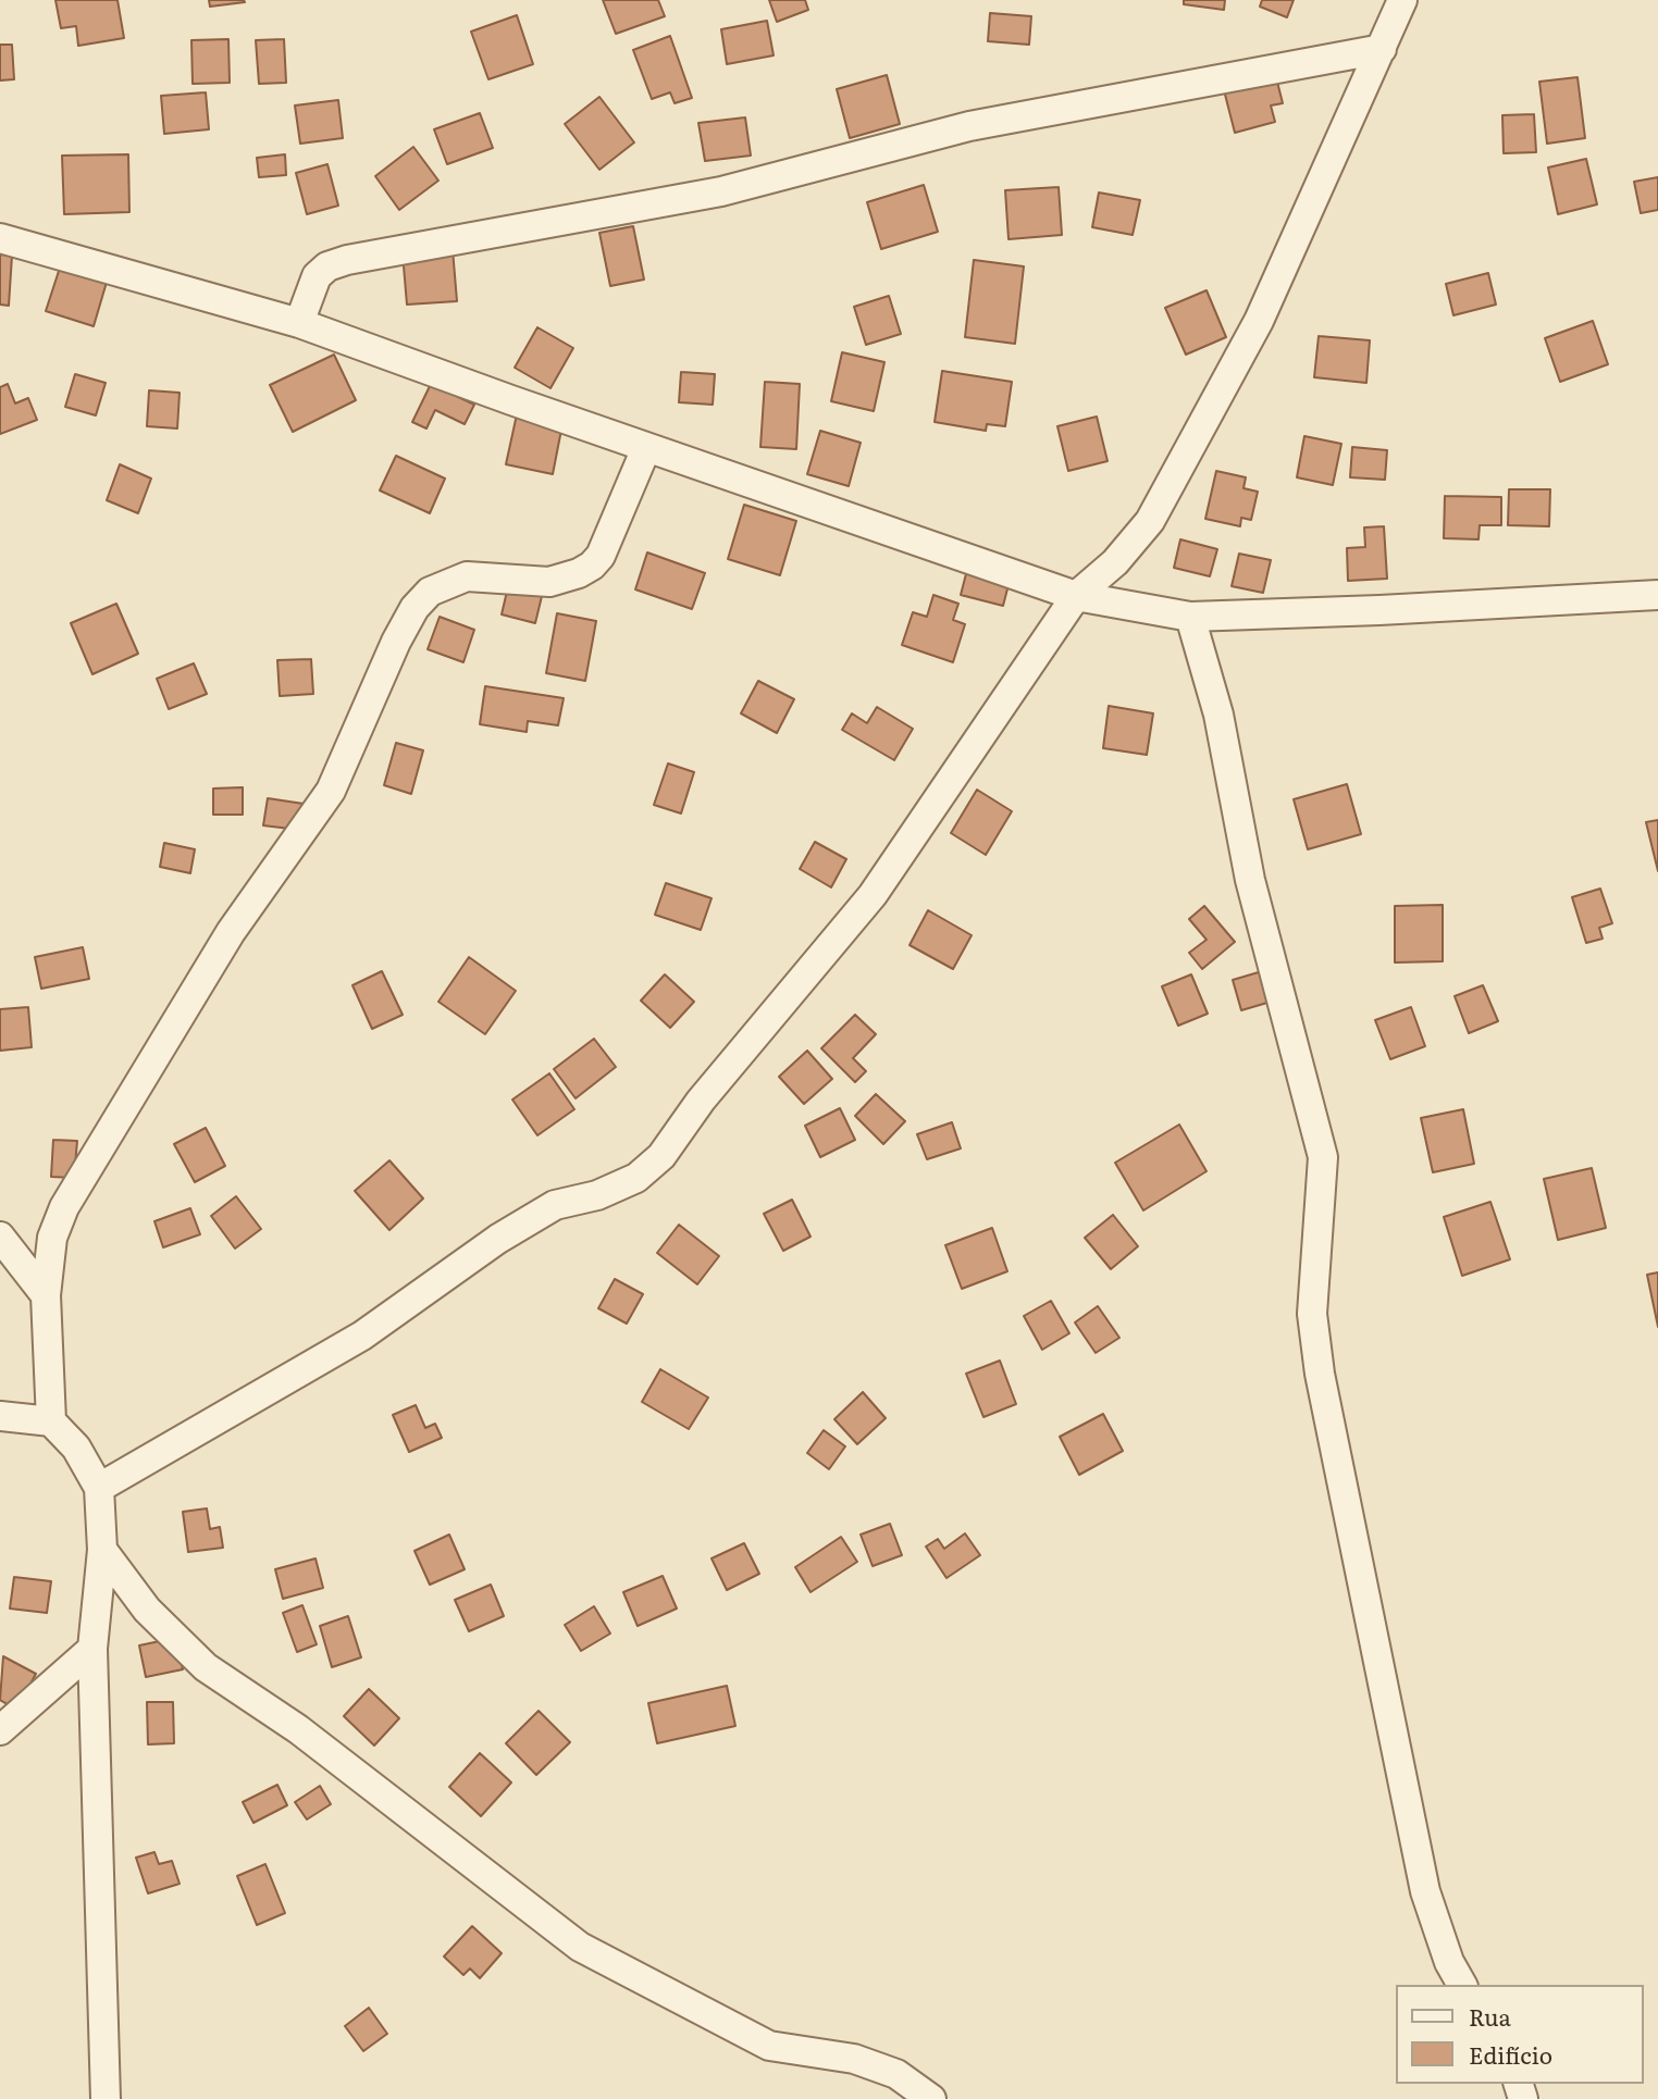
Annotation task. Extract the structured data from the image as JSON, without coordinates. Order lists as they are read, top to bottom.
{
  "legend": ["Rua", "Edifício"]
}
